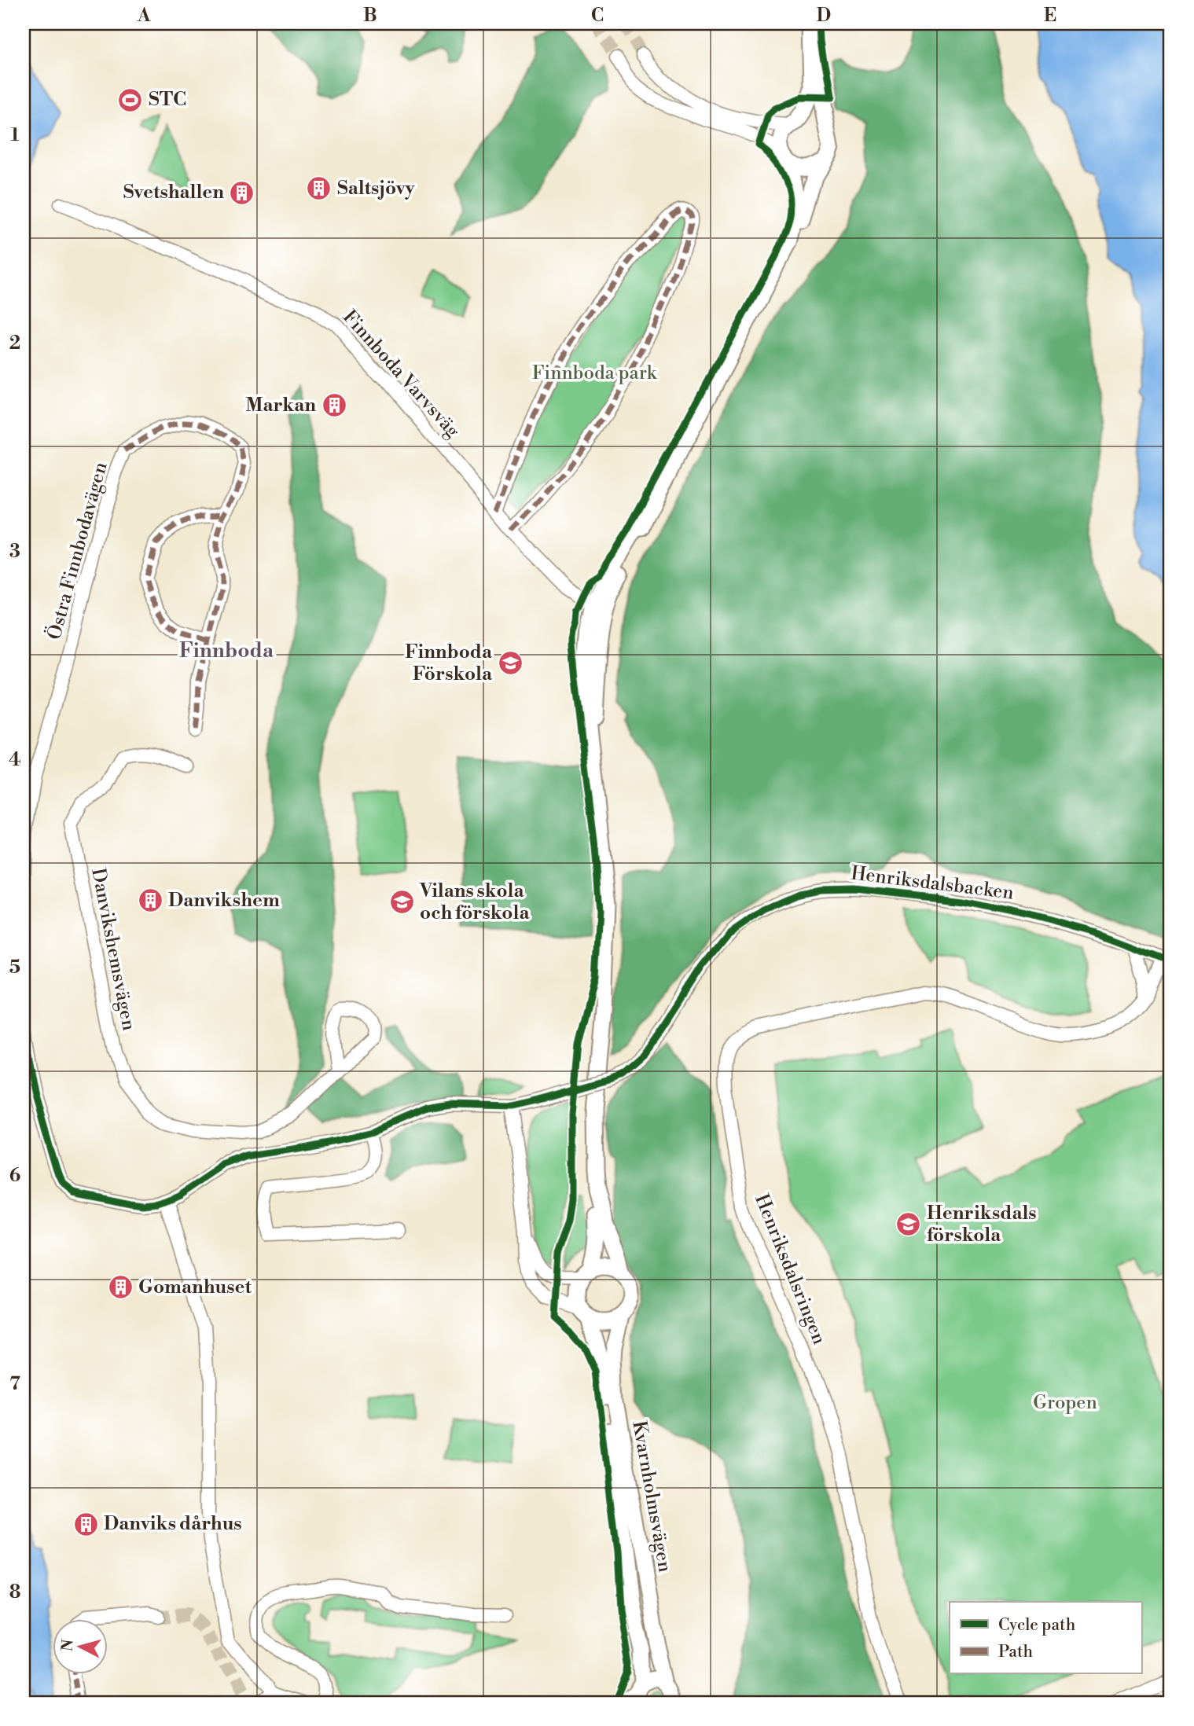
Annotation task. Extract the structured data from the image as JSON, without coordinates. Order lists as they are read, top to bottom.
{
  "streets": {
    "street": [
      "Finnboda Varvsväg",
      "Östra Finnbodavägen",
      "Henriksdalsbacken",
      "Danvikshemsvägen",
      "Henriksdalsringen",
      "Kvarnholmsvägen"
    ]
  },
  "crossings": [
    ["Finnboda Varvsväg", "Kvarnholmsvägen"],
    ["Henriksdalsbacken", "Henriksdalsringen"]
  ],
  "districts": ["Finnboda"],
  "parks": ["Finnboda park", "Gropen"],
  "places": {
    "sports": ["STC"],
    "building": [
      "Saltsjövy",
      "Svetshallen",
      "Markan",
      "Danvikshem",
      "Gomanhuset",
      "Danviks dårhus"
    ],
    "school or university": ["Finnboda Förskola", "Vilans skola och förskola", "Henriksdals förskola"]
  },
  "legend": ["Cycle path", "Path"],
  "north": "left",
  "grid": {
    "columns": [
      "A",
      "B",
      "C",
      "D",
      "E"
    ],
    "rows": [
      "1",
      "2",
      "3",
      "4",
      "5",
      "6",
      "7",
      "8"
    ]
  }
}
